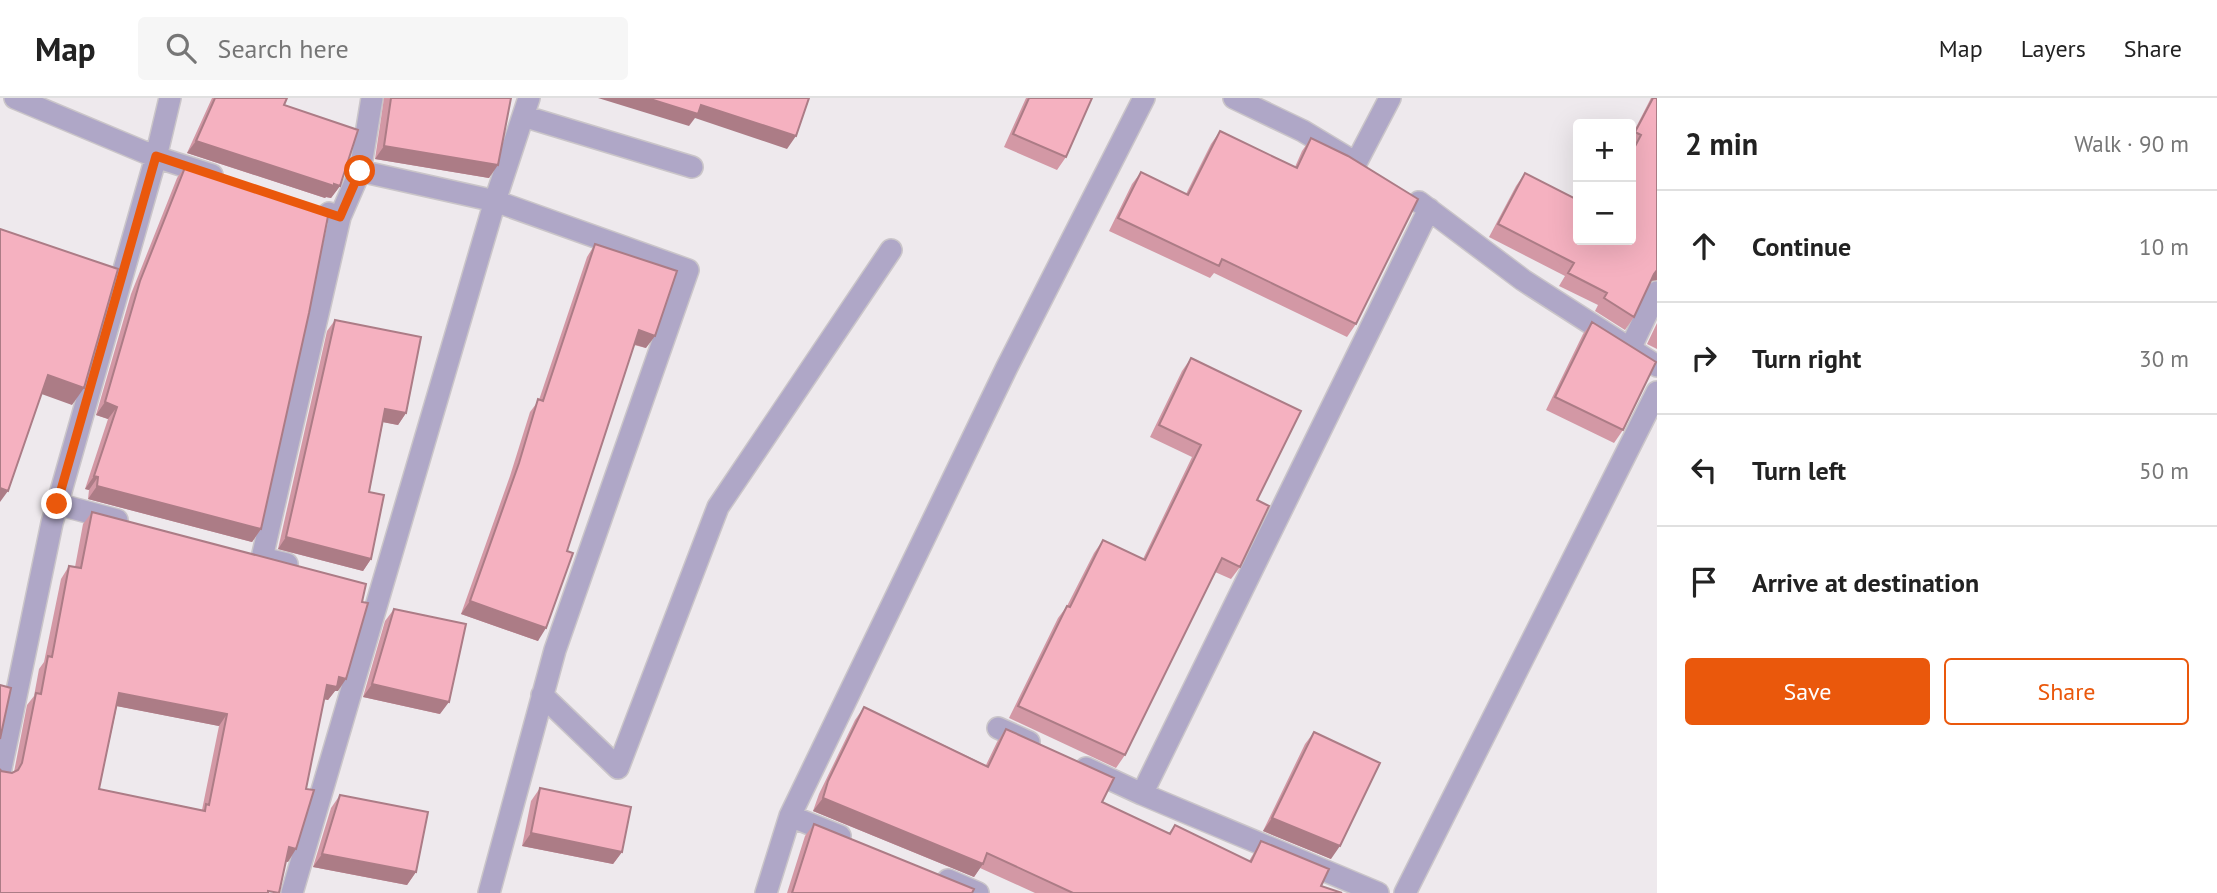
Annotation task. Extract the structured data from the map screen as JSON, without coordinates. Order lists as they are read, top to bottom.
{
  "page": {
    "header": "Map",
    "search": "Search here",
    "nav": ["Map", "Layers", "Share"],
    "heading": ["2 min", "Walk · 90 m"],
    "map_buttons": ["+", "−"],
    "list": [
      ["Continue", "10 m"],
      ["Turn right", "30 m"],
      ["Turn left", "50 m"],
      "Arrive at destination"
    ],
    "buttons": ["Save", "Share"]
  }
}
